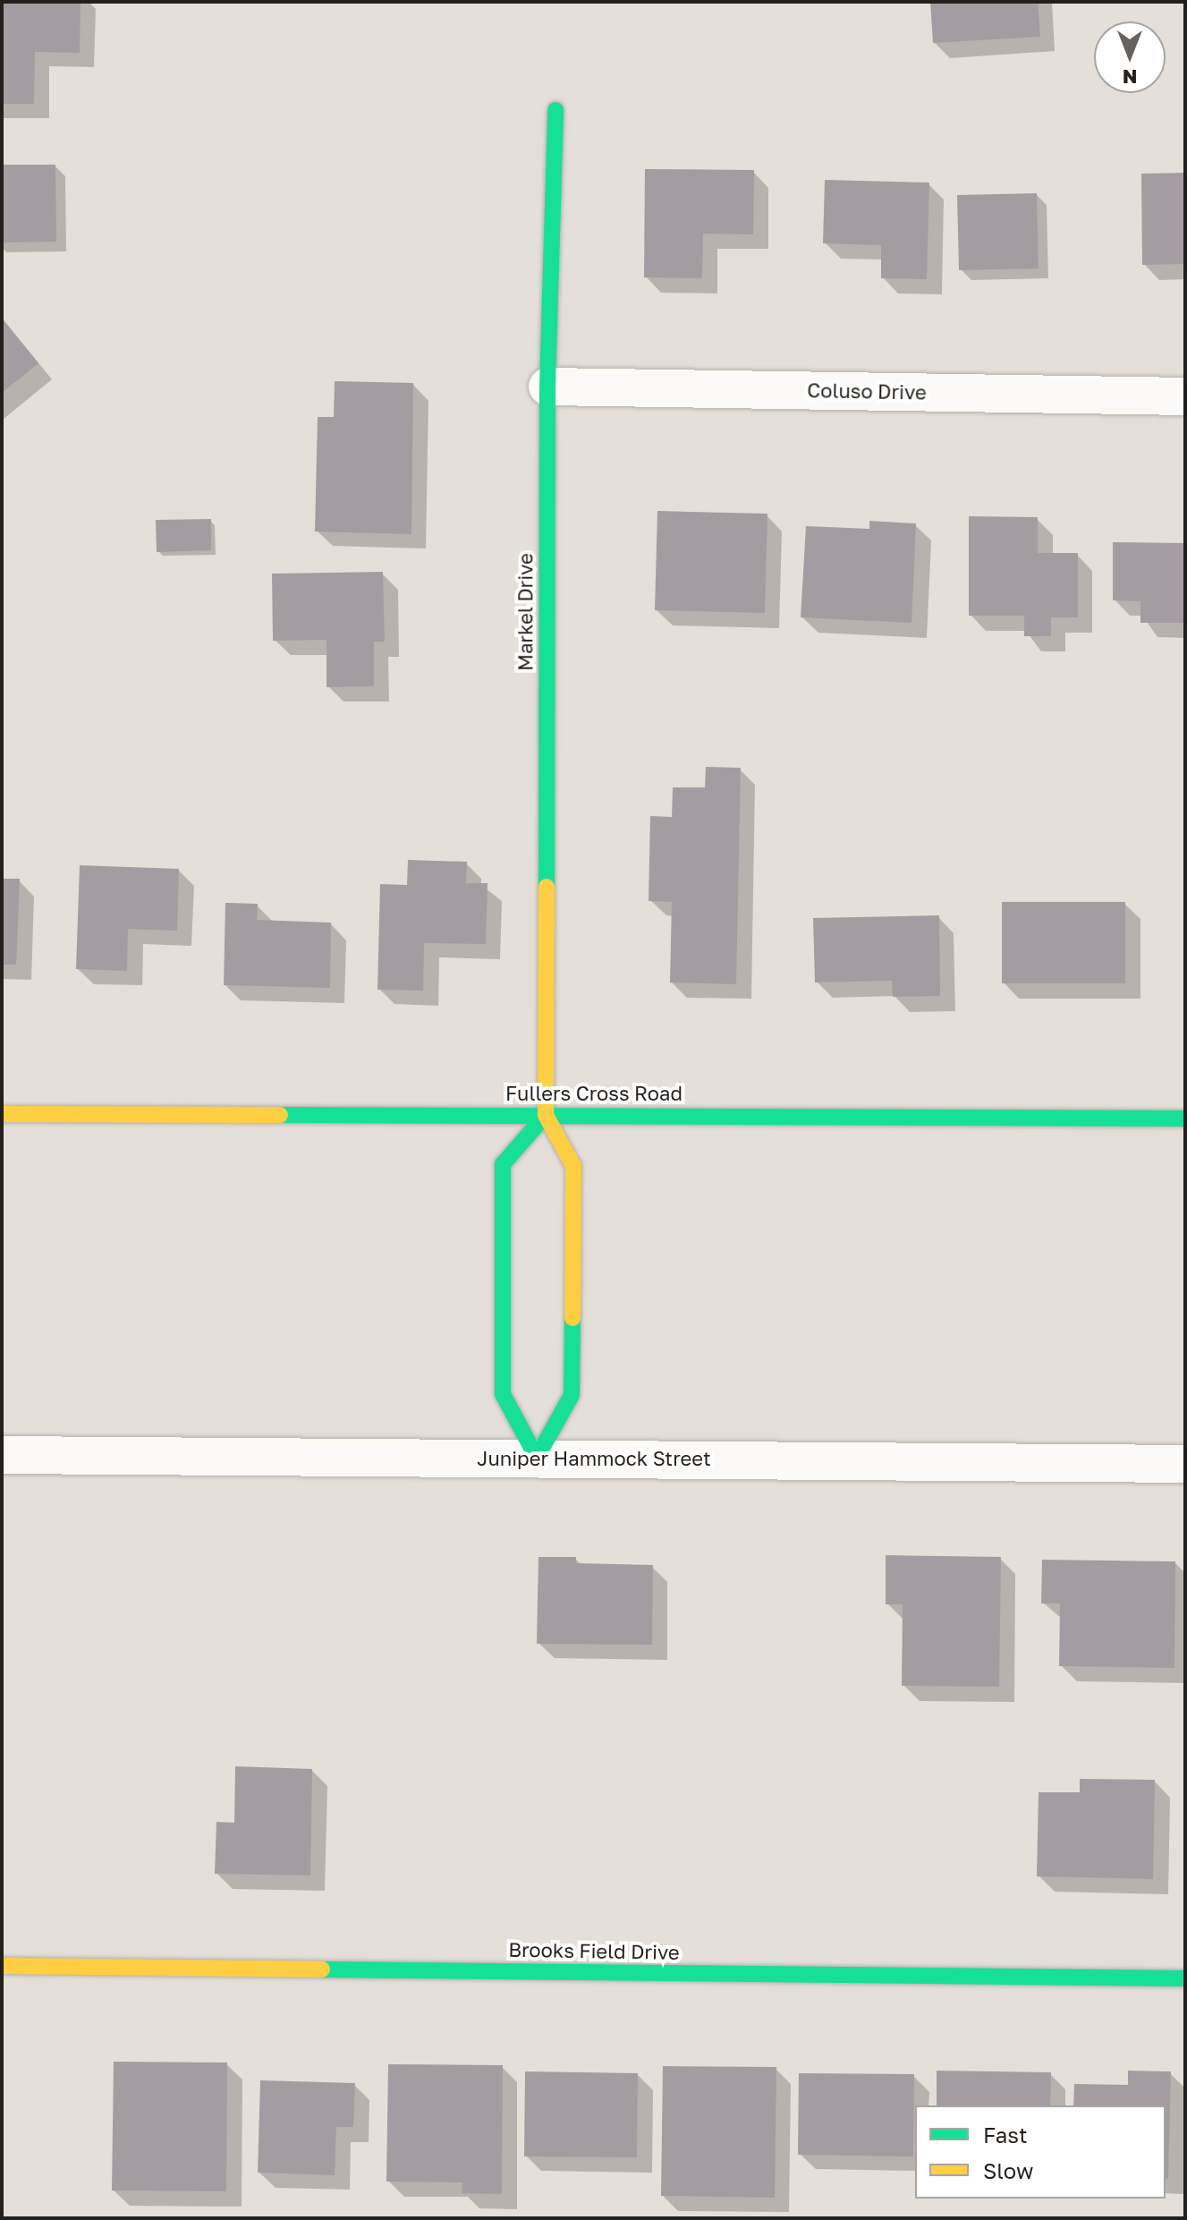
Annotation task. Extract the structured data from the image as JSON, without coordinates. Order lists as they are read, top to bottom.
{
  "streets": {
    "street": [
      "Coluso Drive",
      "Markel Drive",
      "Fullers Cross Road",
      "Juniper Hammock Street",
      "Brooks Field Drive"
    ]
  },
  "crossings": [
    ["Coluso Drive", "Markel Drive"],
    ["Markel Drive", "Fullers Cross Road"]
  ],
  "legend": ["Fast", "Slow"],
  "north": "bottom"
}
